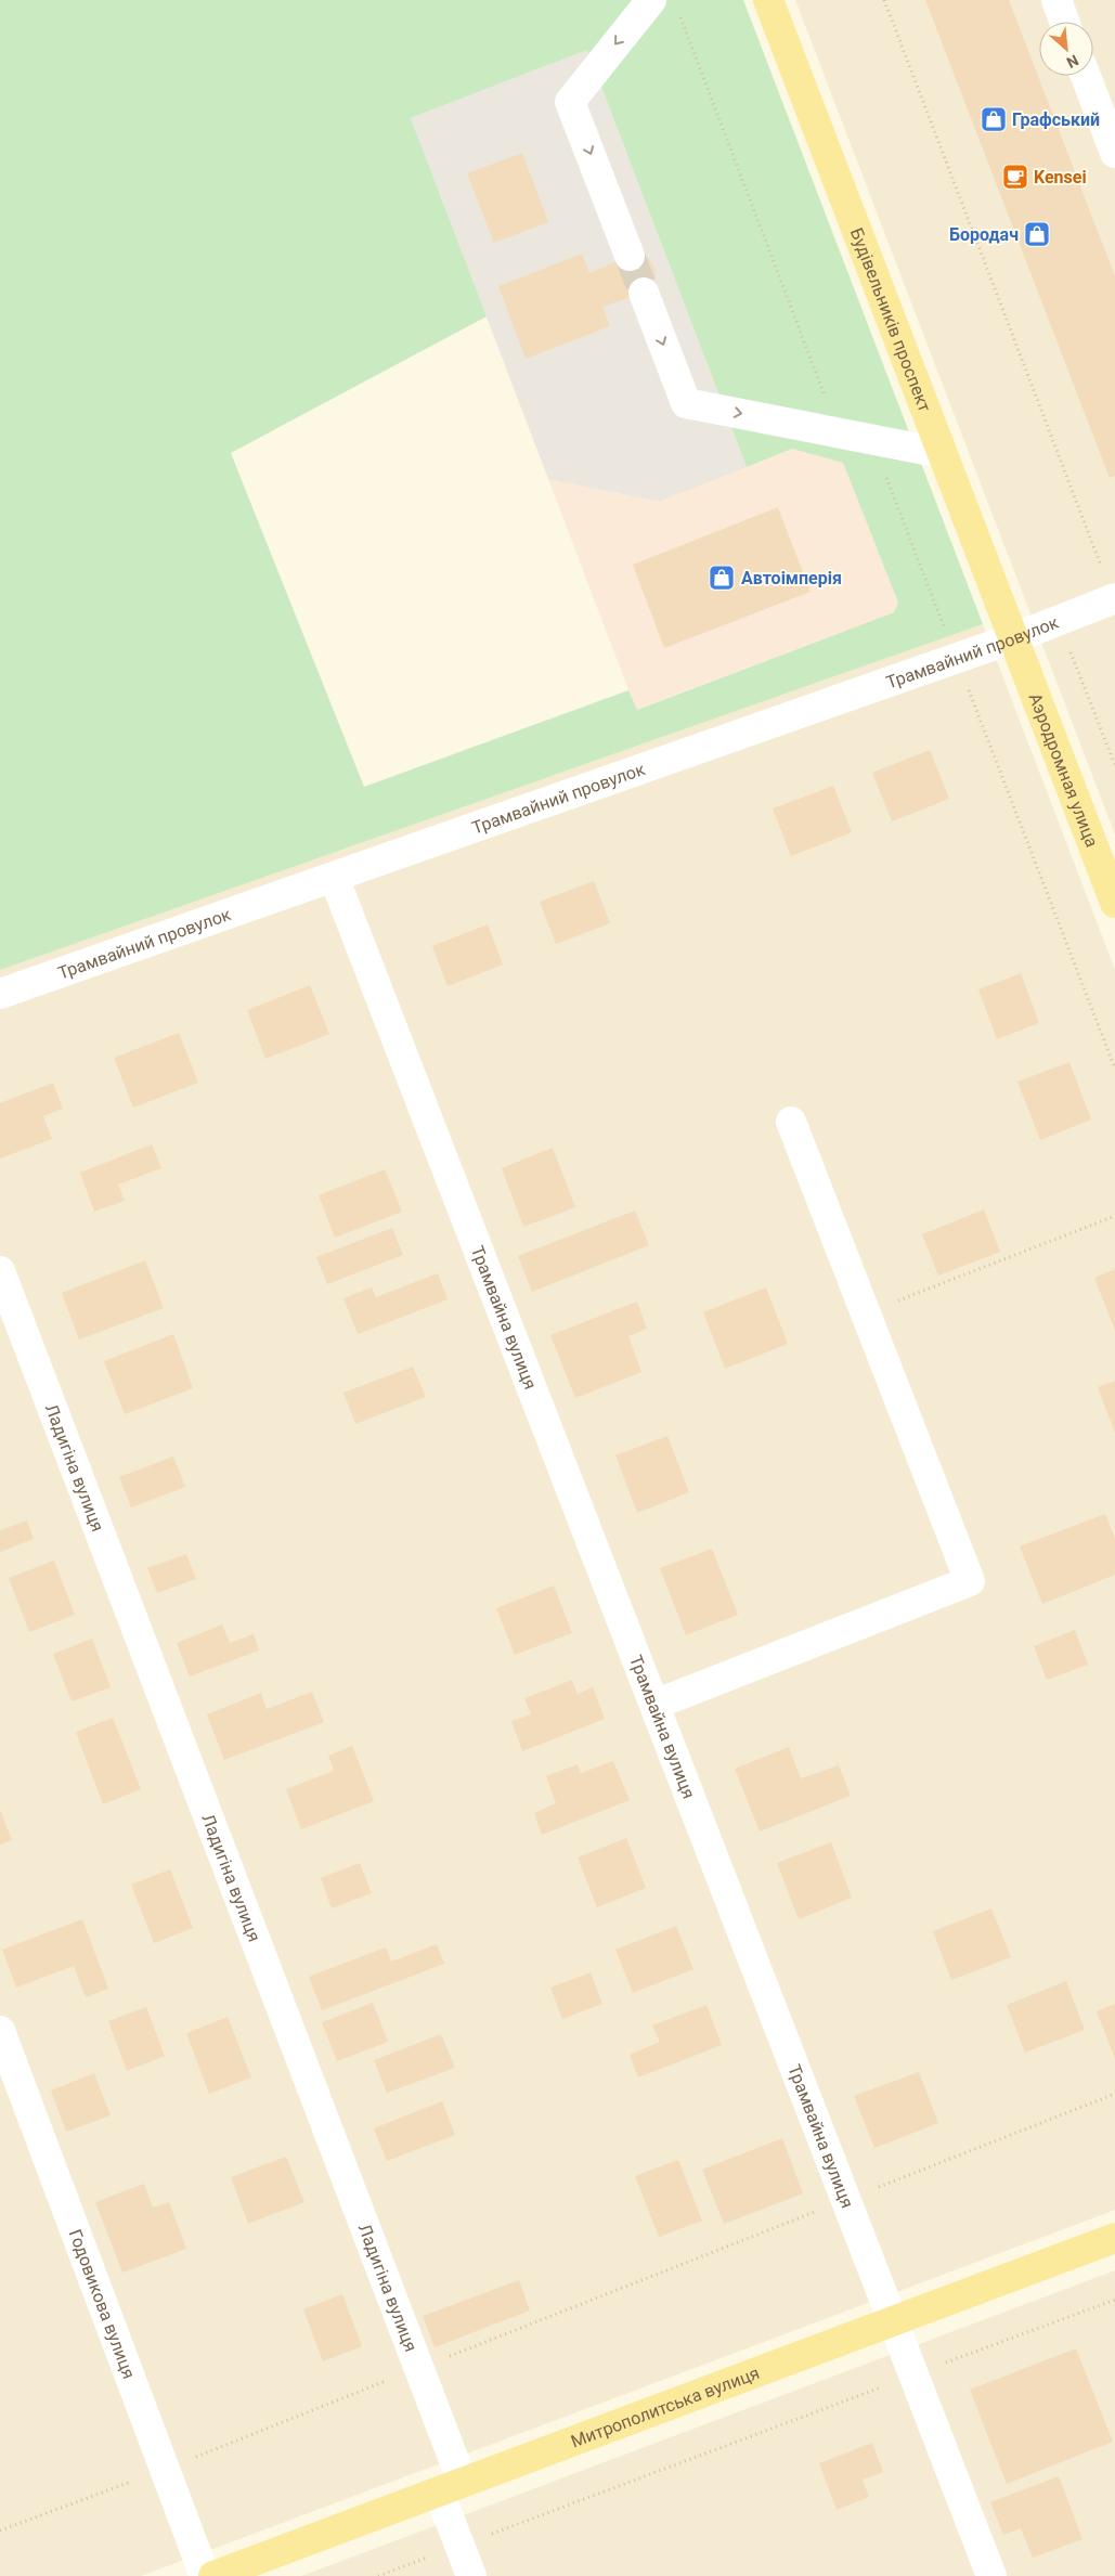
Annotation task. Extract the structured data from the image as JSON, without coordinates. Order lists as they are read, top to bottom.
{
  "streets": {
    "main road": ["Будівельників проспект", "Аэродромная улица", "Митрополитська вулиця"],
    "street": [
      "Трамвайний провулок",
      "Трамвайна вулиця",
      "Ладигіна вулиця",
      "Годовикова вулиця"
    ]
  },
  "crossings": [
    ["Будівельників проспект", "Трамвайний провулок"],
    ["Будівельників проспект", "Аэродромная улица"],
    ["Трамвайний провулок", "Аэродромная улица"],
    ["Трамвайний провулок", "Трамвайна вулиця"],
    ["Трамвайна вулиця", "Митрополитська вулиця"],
    ["Ладигіна вулиця", "Митрополитська вулиця"]
  ],
  "places": {
    "shop": ["Графський", "Бородач", "Автоімперія"],
    "cafe": ["Kensei"]
  },
  "north": "bottom right"
}
